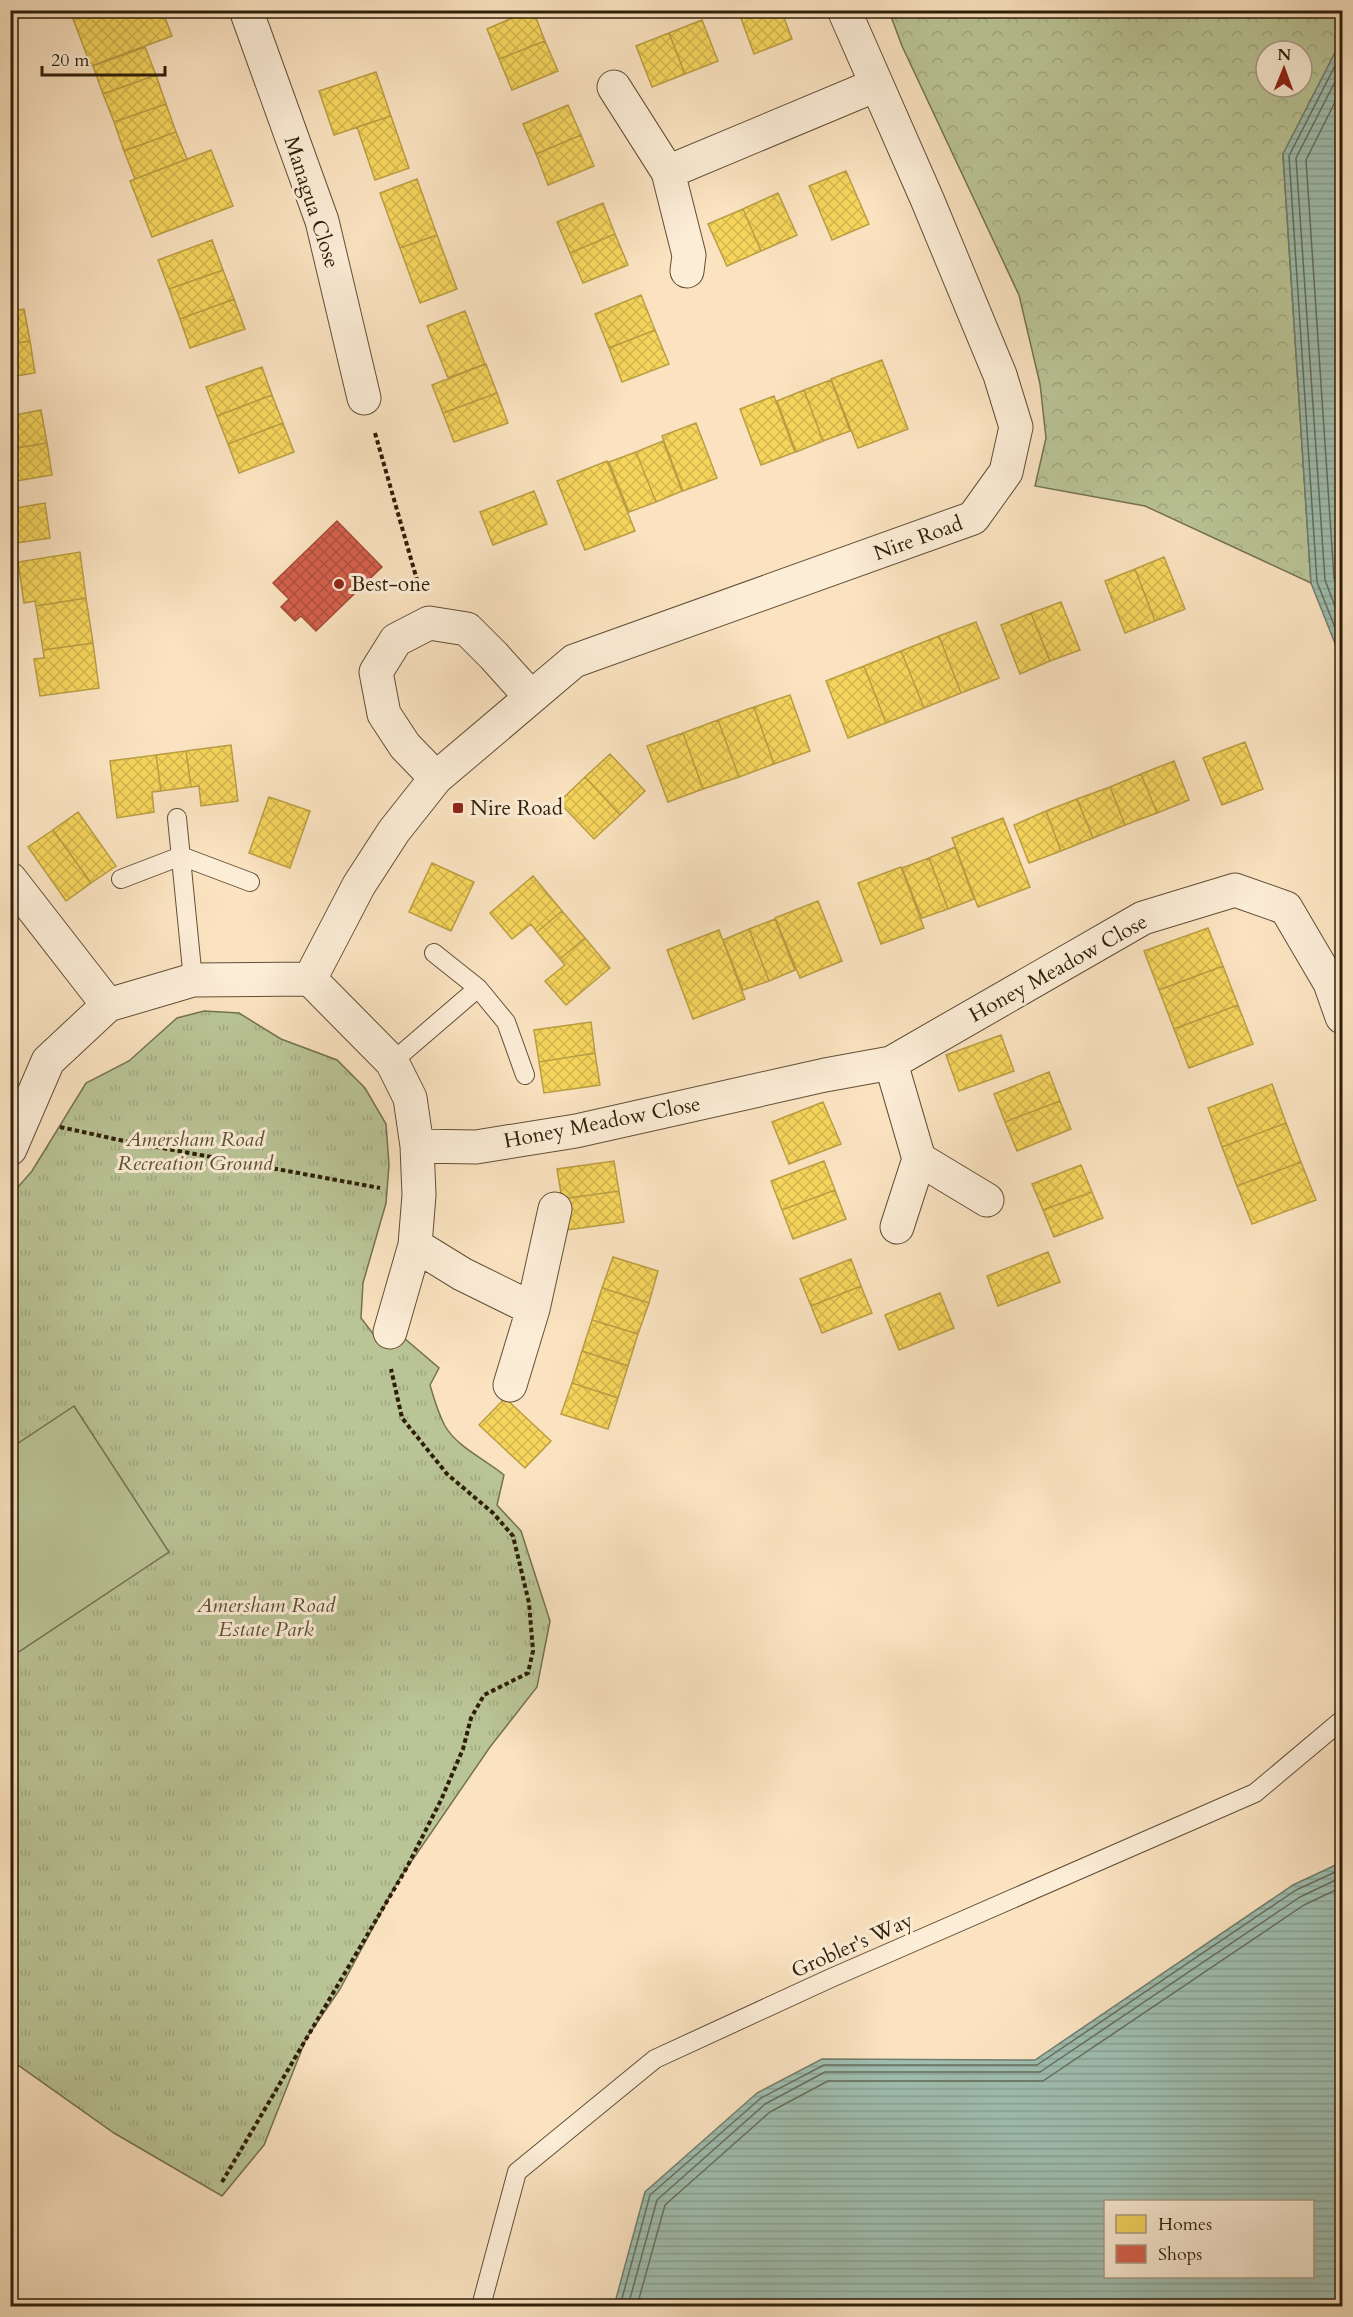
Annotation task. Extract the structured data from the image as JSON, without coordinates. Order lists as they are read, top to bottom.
{
  "streets": {
    "street": ["Managua Close", "Nire Road", "Honey Meadow Close"],
    "lane": ["Grobler's Way"]
  },
  "parks": ["Amersham Road Recreation Ground", "Amersham Road Estate Park"],
  "places": {
    "other": ["Best-one"],
    "transit": ["Nire Road"]
  },
  "legend": ["Homes", "Shops"],
  "scale_bar": "20 m",
  "north": "top"
}
